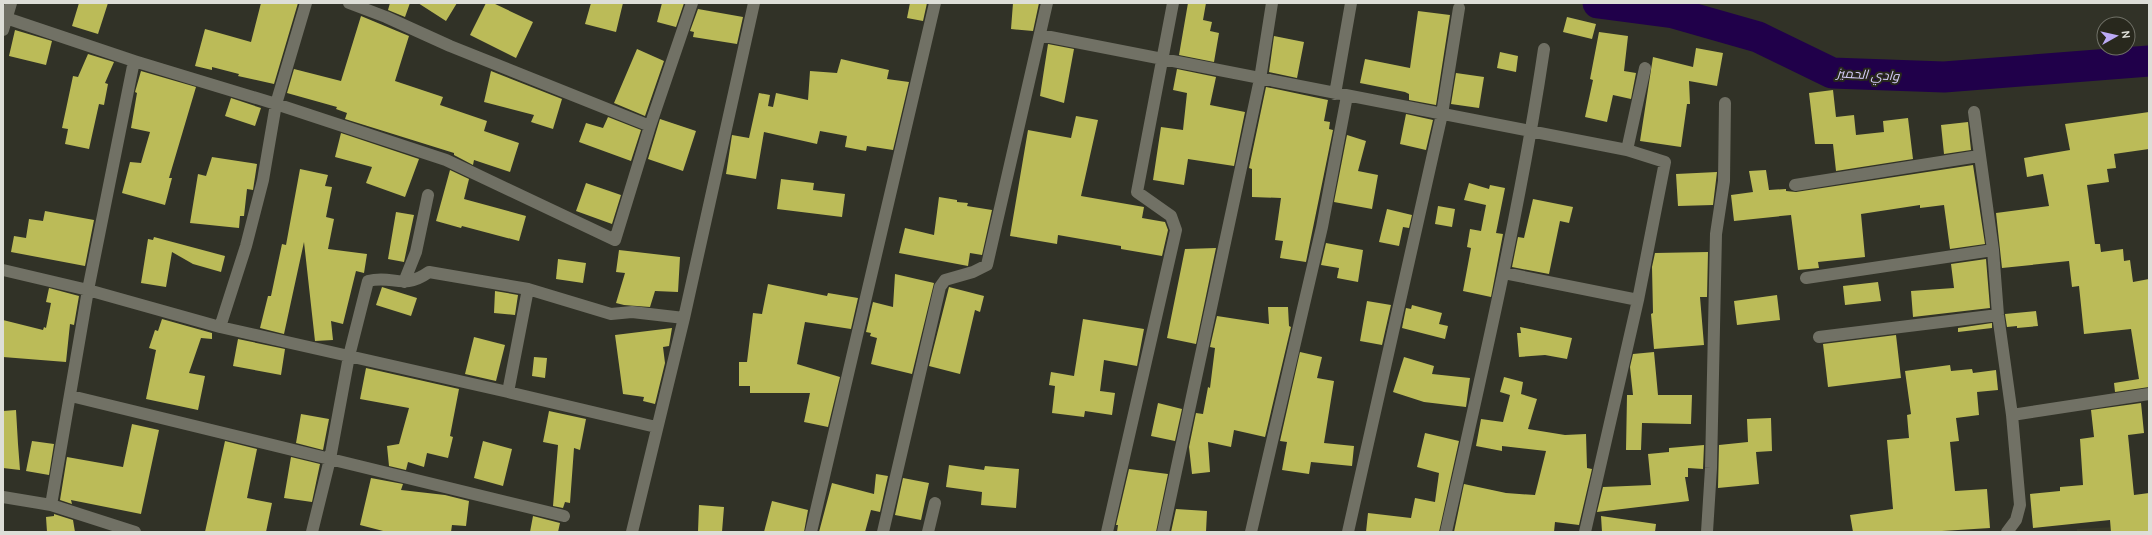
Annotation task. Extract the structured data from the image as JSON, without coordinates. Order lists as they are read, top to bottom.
{
  "water": ["وادي الحميز"],
  "north": "right"
}
